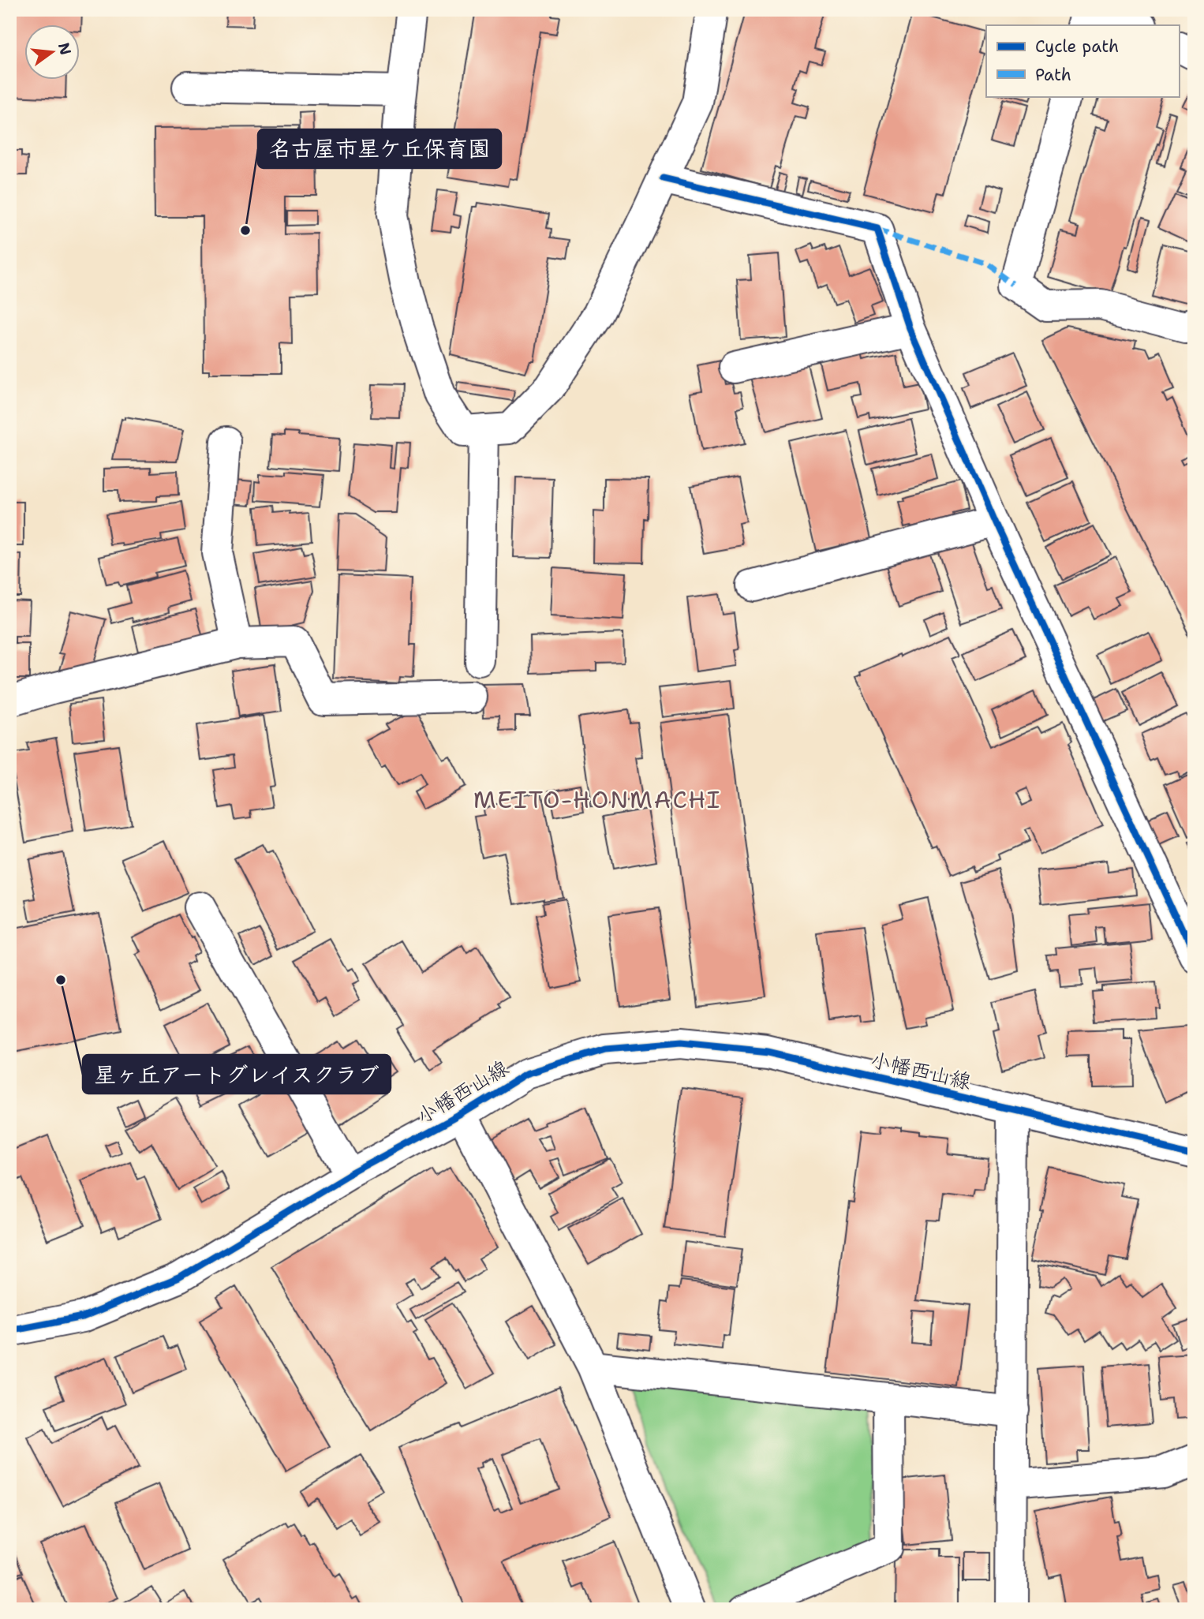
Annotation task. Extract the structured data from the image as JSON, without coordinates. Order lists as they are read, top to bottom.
{
  "streets": {
    "street": ["小幡西山線"]
  },
  "districts": ["MEITO-HONMACHI"],
  "places": ["名古屋市星ケ丘保育園", "星ヶ丘アートグレイスクラブ"],
  "legend": ["Cycle path", "Path"],
  "north": "right"
}
